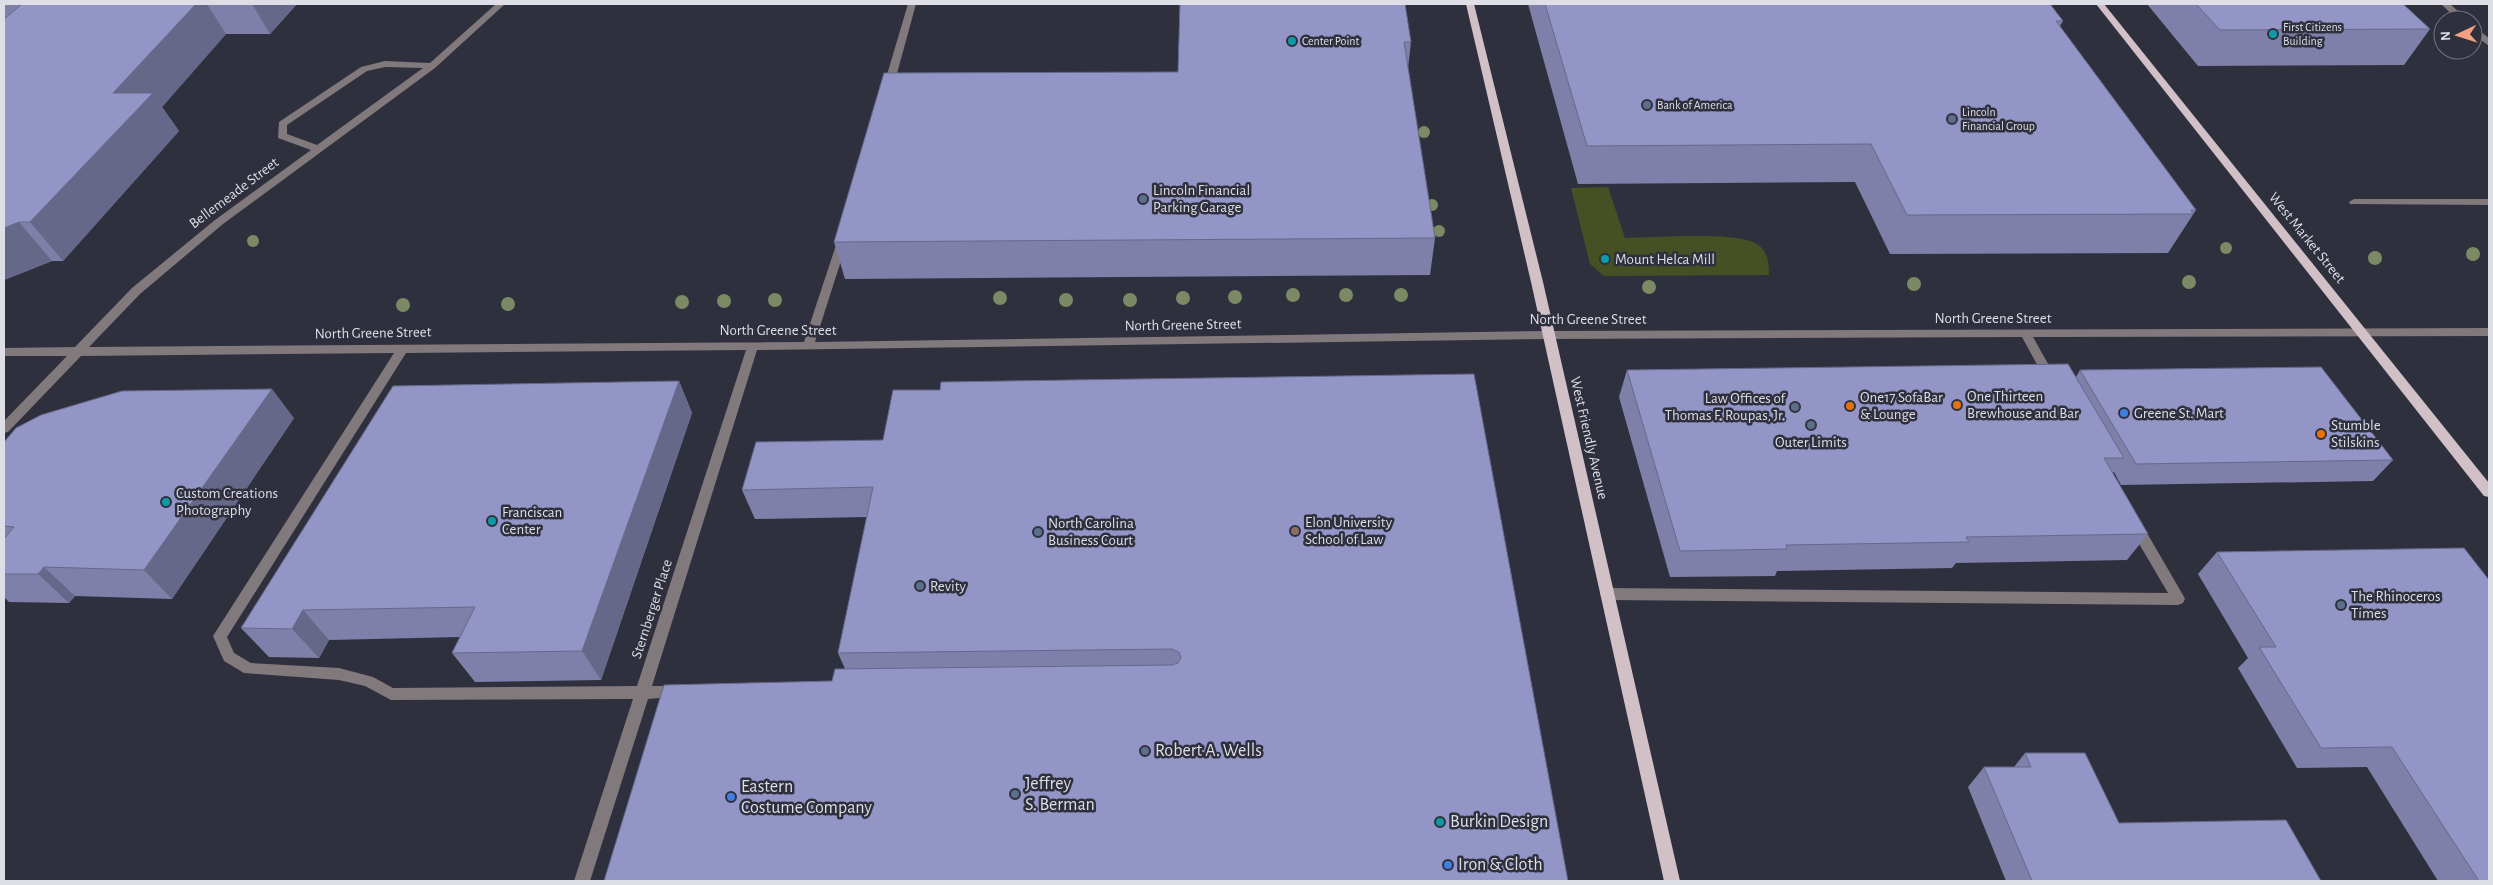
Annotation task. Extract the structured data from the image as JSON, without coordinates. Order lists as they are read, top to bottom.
{
  "streets": {
    "main road": ["West Market Street", "West Friendly Avenue"],
    "street": ["Bellemeade Street", "North Greene Street", "Sternberger Place"]
  },
  "crossings": [
    ["Bellemeade Street", "North Greene Street"],
    ["West Market Street", "North Greene Street"],
    ["North Greene Street", "West Friendly Avenue"],
    ["North Greene Street", "Sternberger Place"]
  ],
  "places": [
    "First Citizens Building",
    "Center Point",
    "Bank of America",
    "Lincoln Financial Group",
    "Lincoln Financial Parking Garage",
    "Mount Helca Mill",
    "One Thirteen Brewhouse and Bar",
    "One17 SofaBar & Lounge",
    "Law Offices of Thomas F. Roupas, Jr.",
    "Greene St. Mart",
    "Outer Limits",
    "Stumble Stilskins",
    "Custom Creations Photography",
    "Franciscan Center",
    "Elon University School of Law",
    "North Carolina Business Court",
    "Revity",
    "The Rhinoceros Times",
    "Robert A. Wells",
    "Jeffrey S. Berman",
    "Eastern Costume Company",
    "Burkin Design",
    "Iron & Cloth"
  ],
  "north": "left"
}
